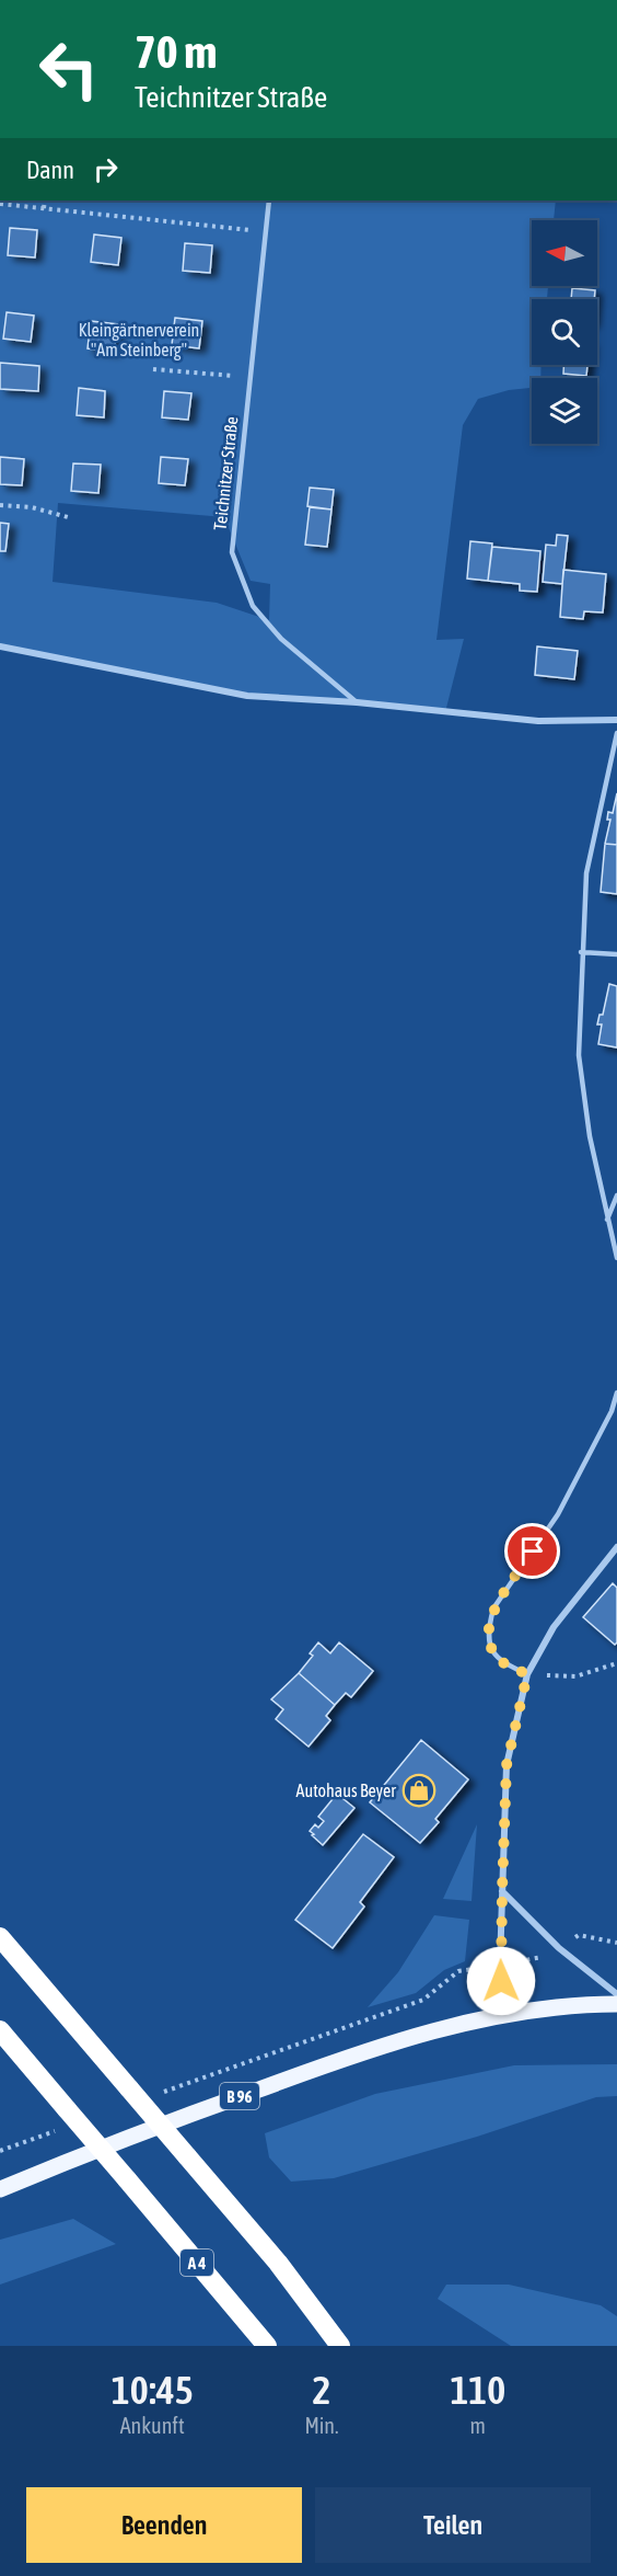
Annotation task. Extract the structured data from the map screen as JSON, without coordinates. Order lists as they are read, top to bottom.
{
  "streets": {
    "highway": ["A 4"],
    "main road": ["B 96"],
    "lane": ["Teichnitzer Straße"]
  },
  "parks": ["Kleingärtnerverein \"Am Steinberg\""],
  "places": {
    "shop": ["Autohaus Beyer"]
  },
  "north": "left",
  "page": {
    "turn": ["70 m", "Teichnitzer Straße"],
    "then": "Dann",
    "eta": [
      "10:45",
      "Ankunft",
      "2",
      "Min.",
      "110",
      "m"
    ],
    "buttons": ["Beenden", "Teilen"]
  }
}
